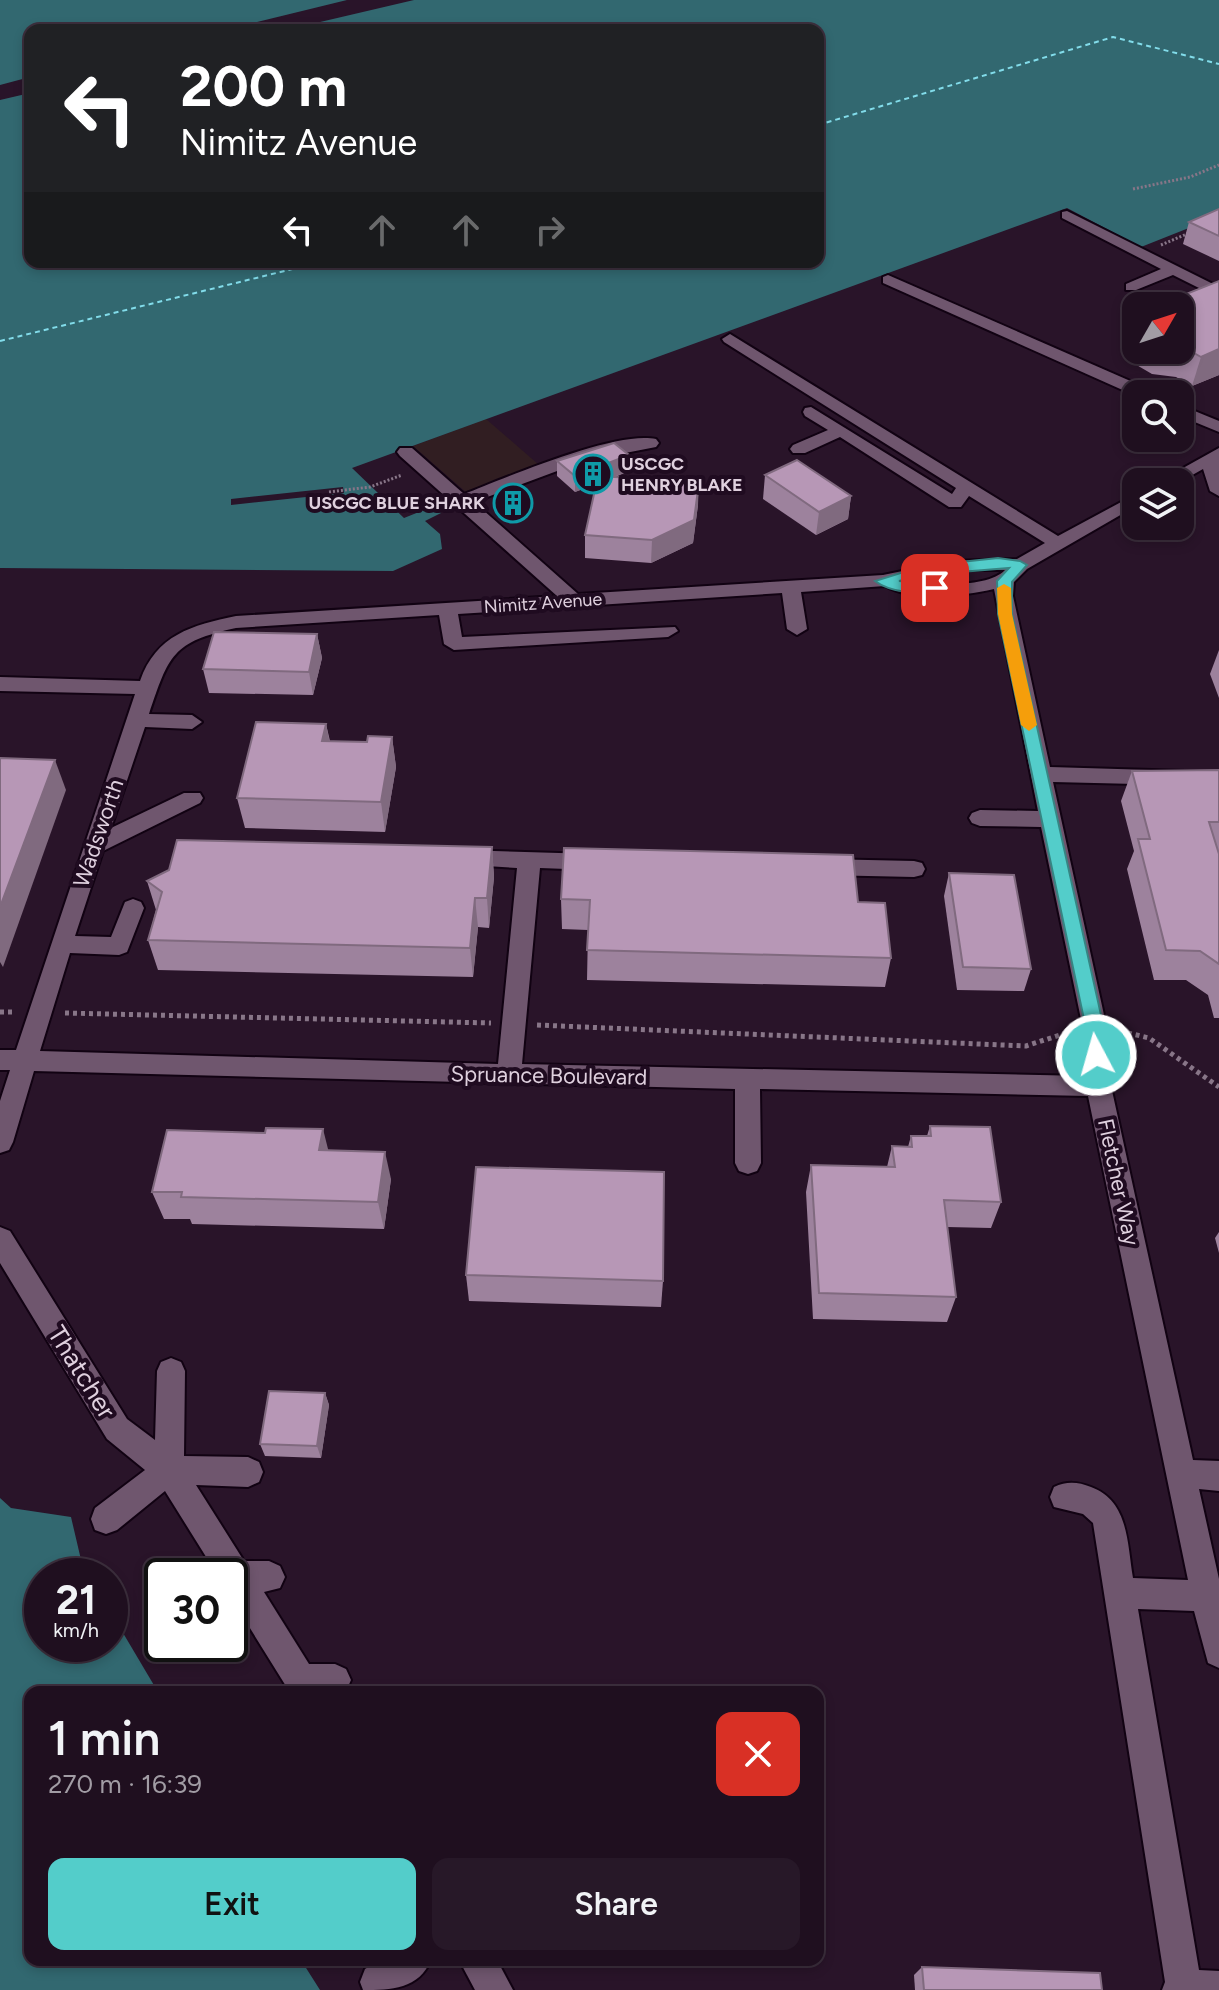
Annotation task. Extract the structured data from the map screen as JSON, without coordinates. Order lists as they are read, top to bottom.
{
  "streets": {
    "street": [
      "Nimitz Avenue",
      "Wadsworth",
      "Spruance Boulevard",
      "Fletcher Way",
      "Thatcher"
    ]
  },
  "crossings": [
    ["Nimitz Avenue", "Wadsworth"],
    ["Nimitz Avenue", "Fletcher Way"],
    ["Wadsworth", "Spruance Boulevard"],
    ["Spruance Boulevard", "Fletcher Way"]
  ],
  "places": {
    "building": ["USCGC HENRY BLAKE", "USCGC BLUE SHARK"]
  },
  "north": "top right",
  "page": {
    "turn": ["200 m", "Nimitz Avenue"],
    "speed": "21 km/h",
    "limit": "30",
    "heading": ["1 min", "270 m · 16:39"],
    "buttons": ["Exit", "Share"]
  }
}
